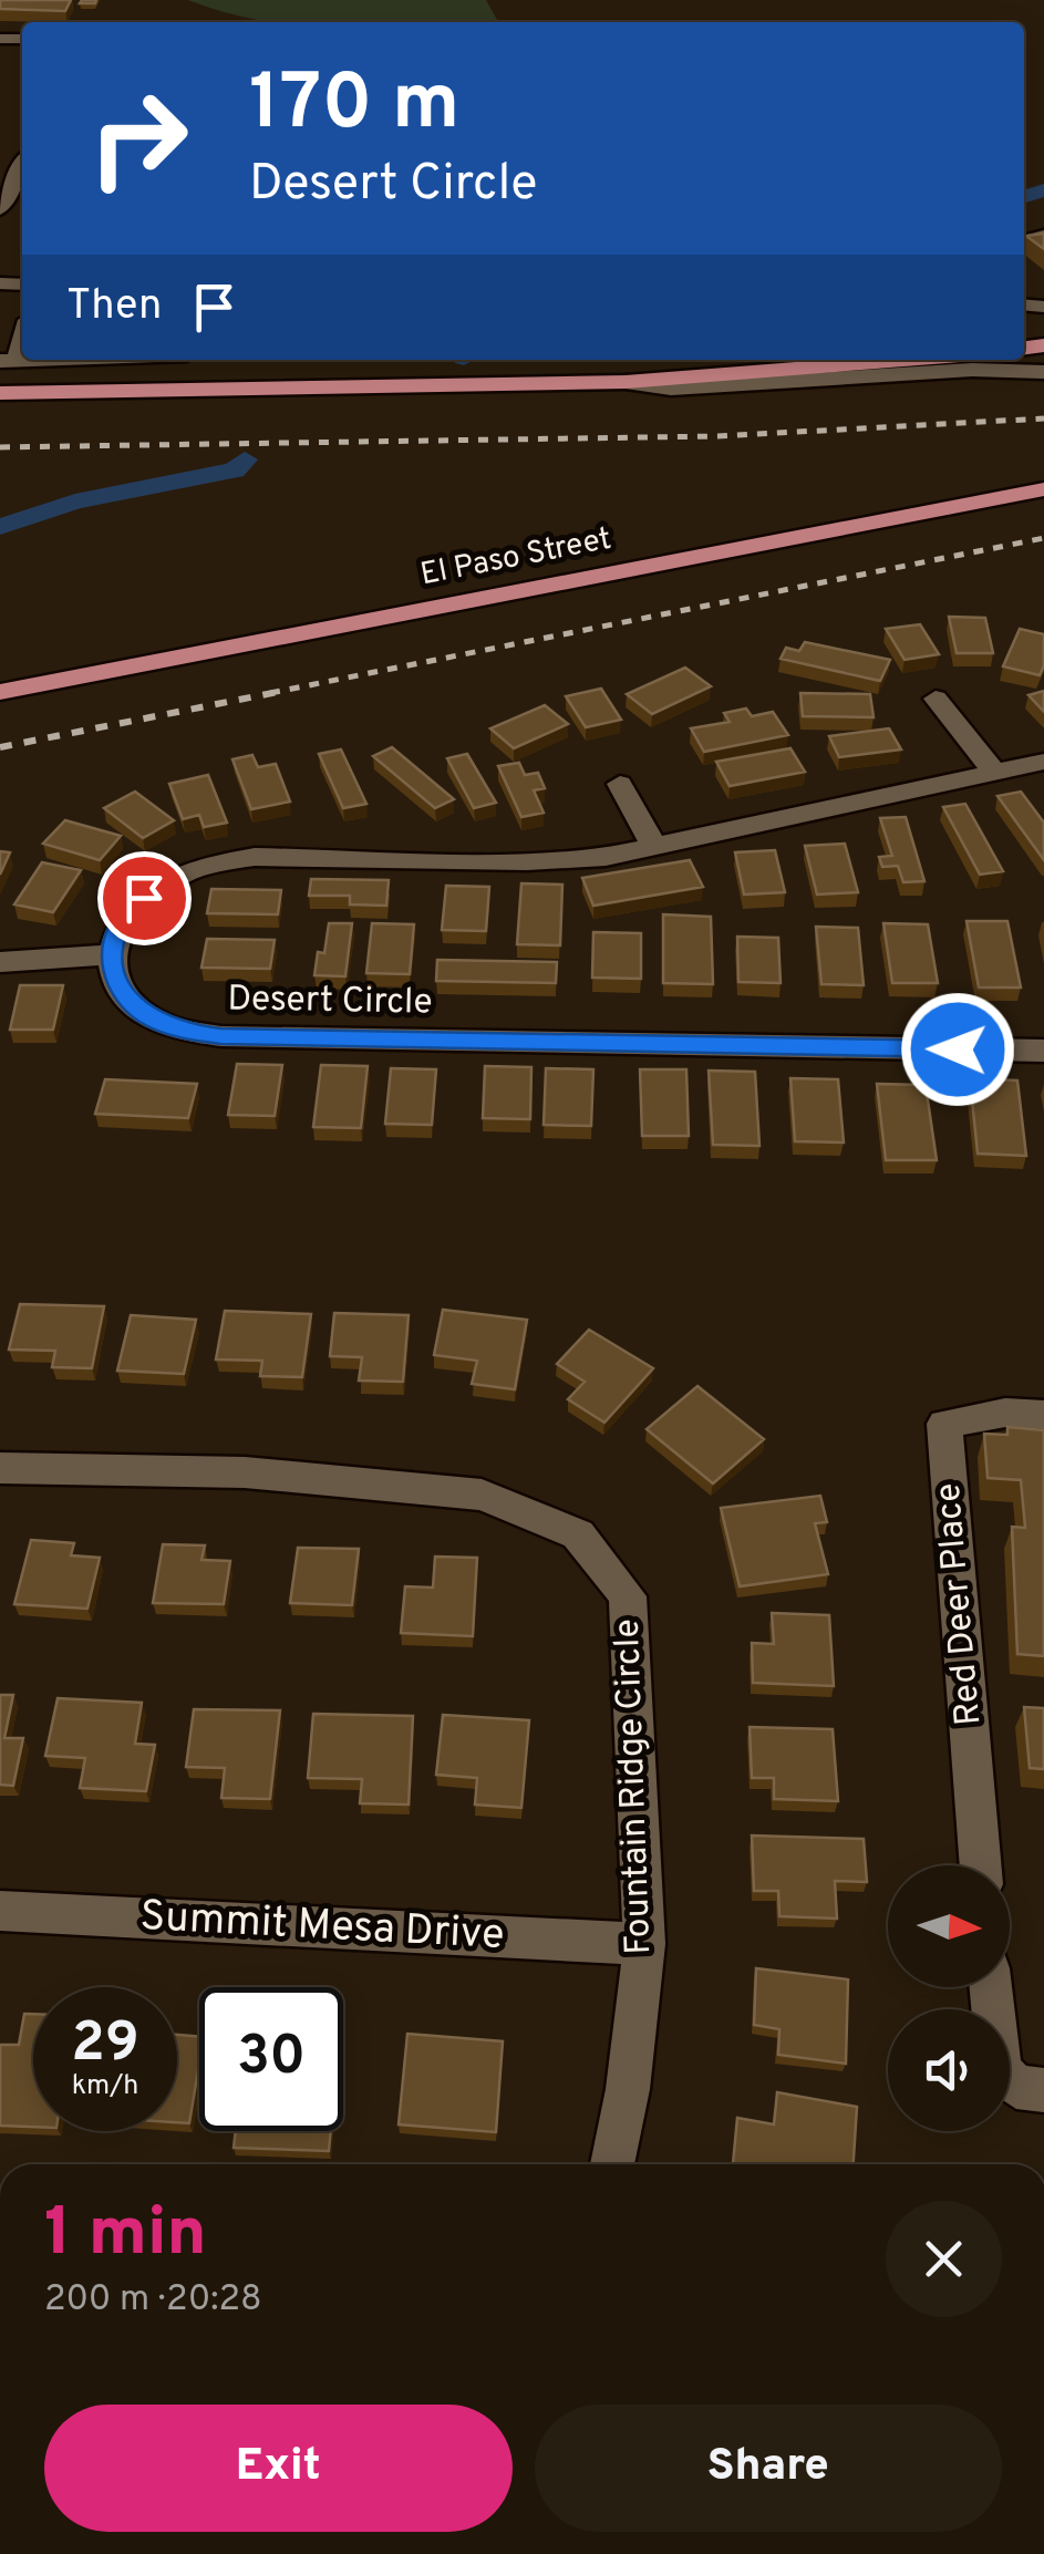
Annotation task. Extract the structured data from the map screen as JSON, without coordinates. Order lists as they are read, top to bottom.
{
  "streets": {
    "main road": ["El Paso Street"],
    "street": [
      "Desert Circle",
      "Red Deer Place",
      "Fountain Ridge Circle",
      "Summit Mesa Drive"
    ]
  },
  "crossings": [
    ["Fountain Ridge Circle", "Summit Mesa Drive"]
  ],
  "north": "right",
  "page": {
    "turn": ["170 m", "Desert Circle"],
    "then": "Then",
    "speed": "29 km/h",
    "limit": "30",
    "heading": ["1 min", "200 m · 20:28"],
    "buttons": ["Exit", "Share"]
  }
}
